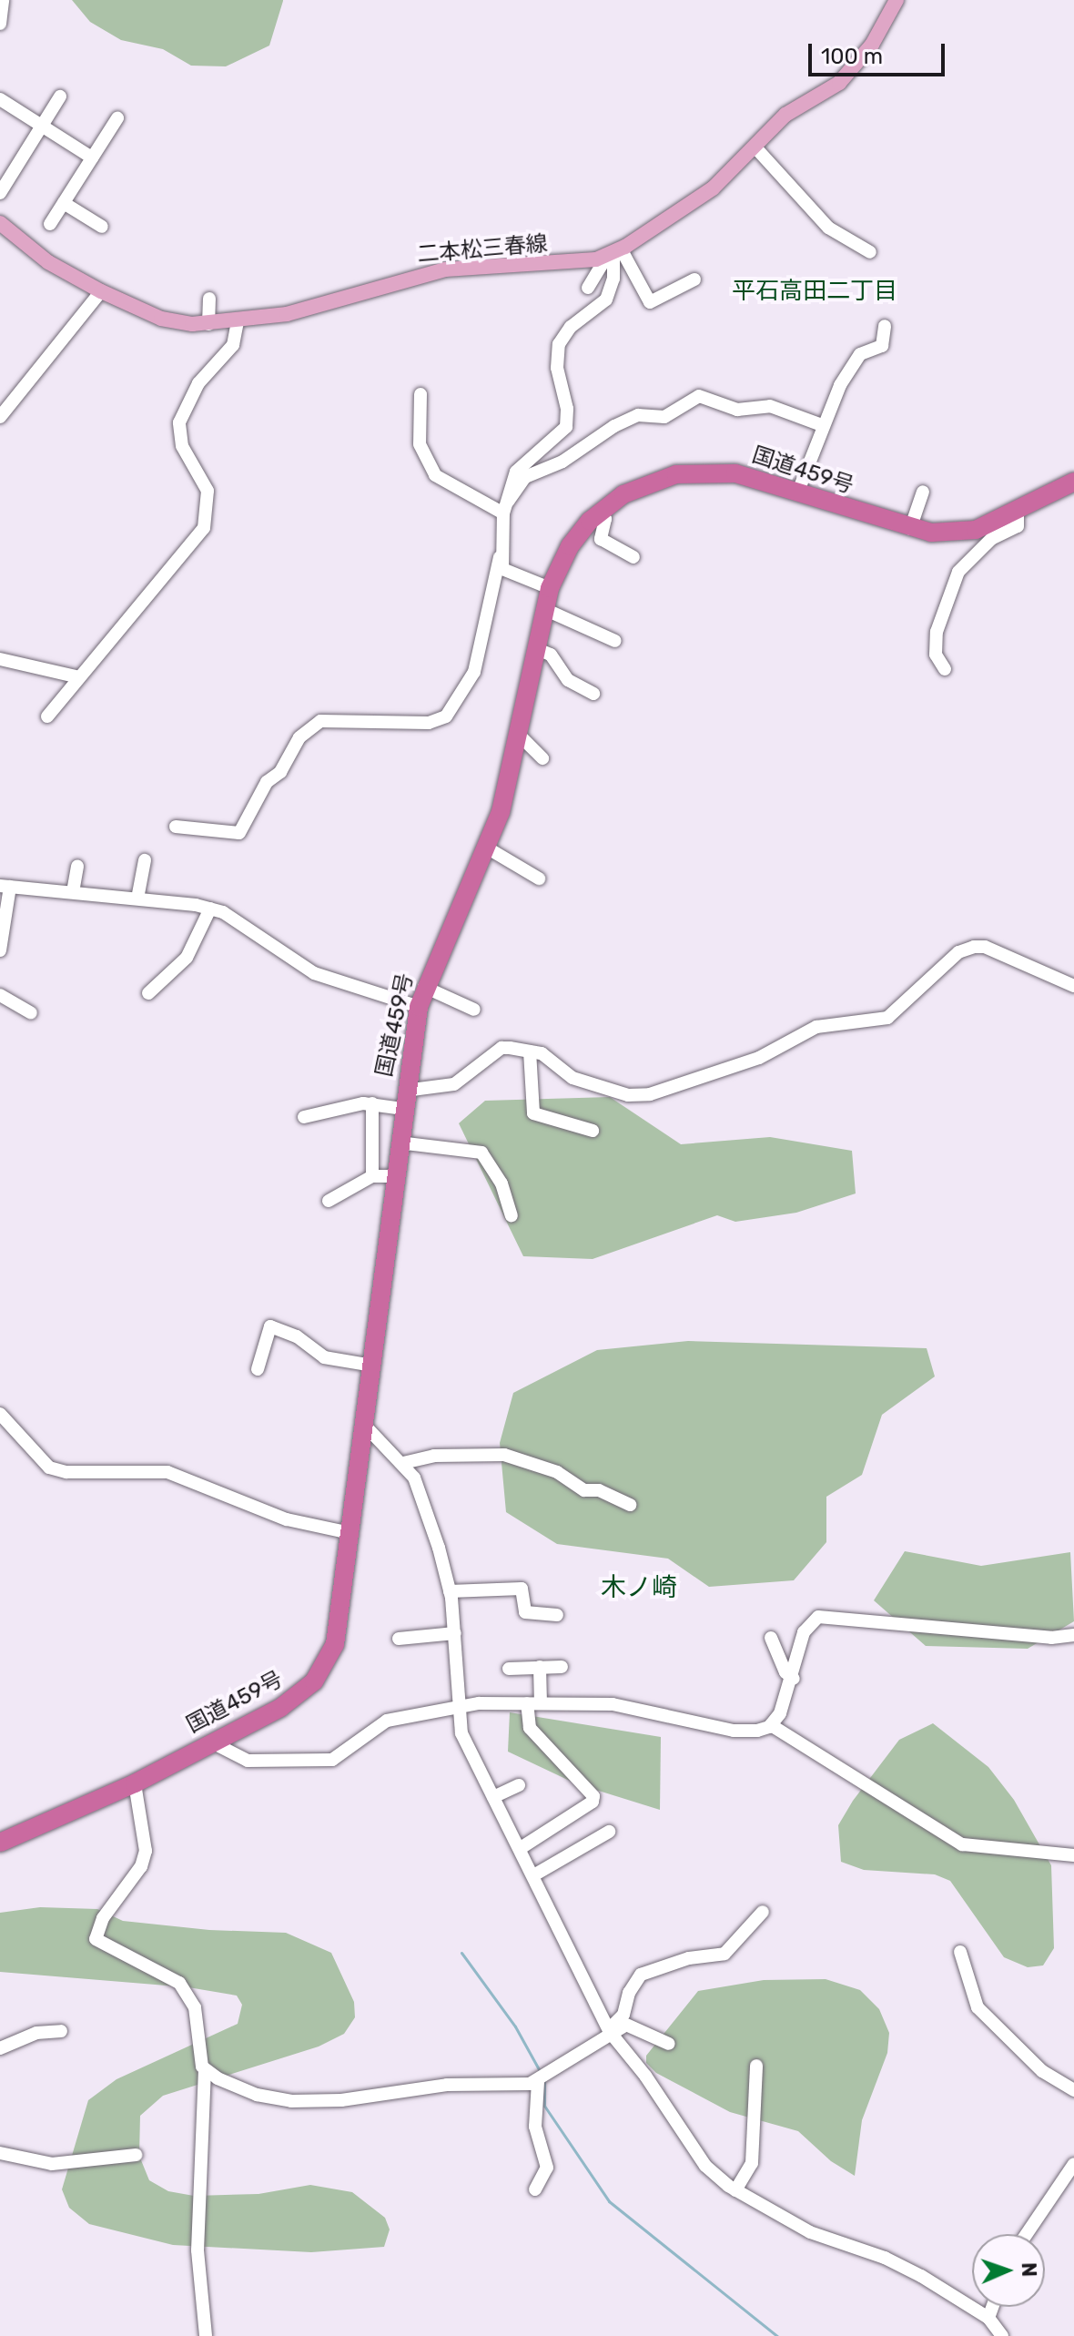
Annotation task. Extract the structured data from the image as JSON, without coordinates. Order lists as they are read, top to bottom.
{
  "streets": {
    "highway": ["国道459号"],
    "main road": ["二本松三春線"]
  },
  "districts": ["平石高田二丁目", "木ノ崎"],
  "scale_bar": "100 m",
  "north": "right"
}
